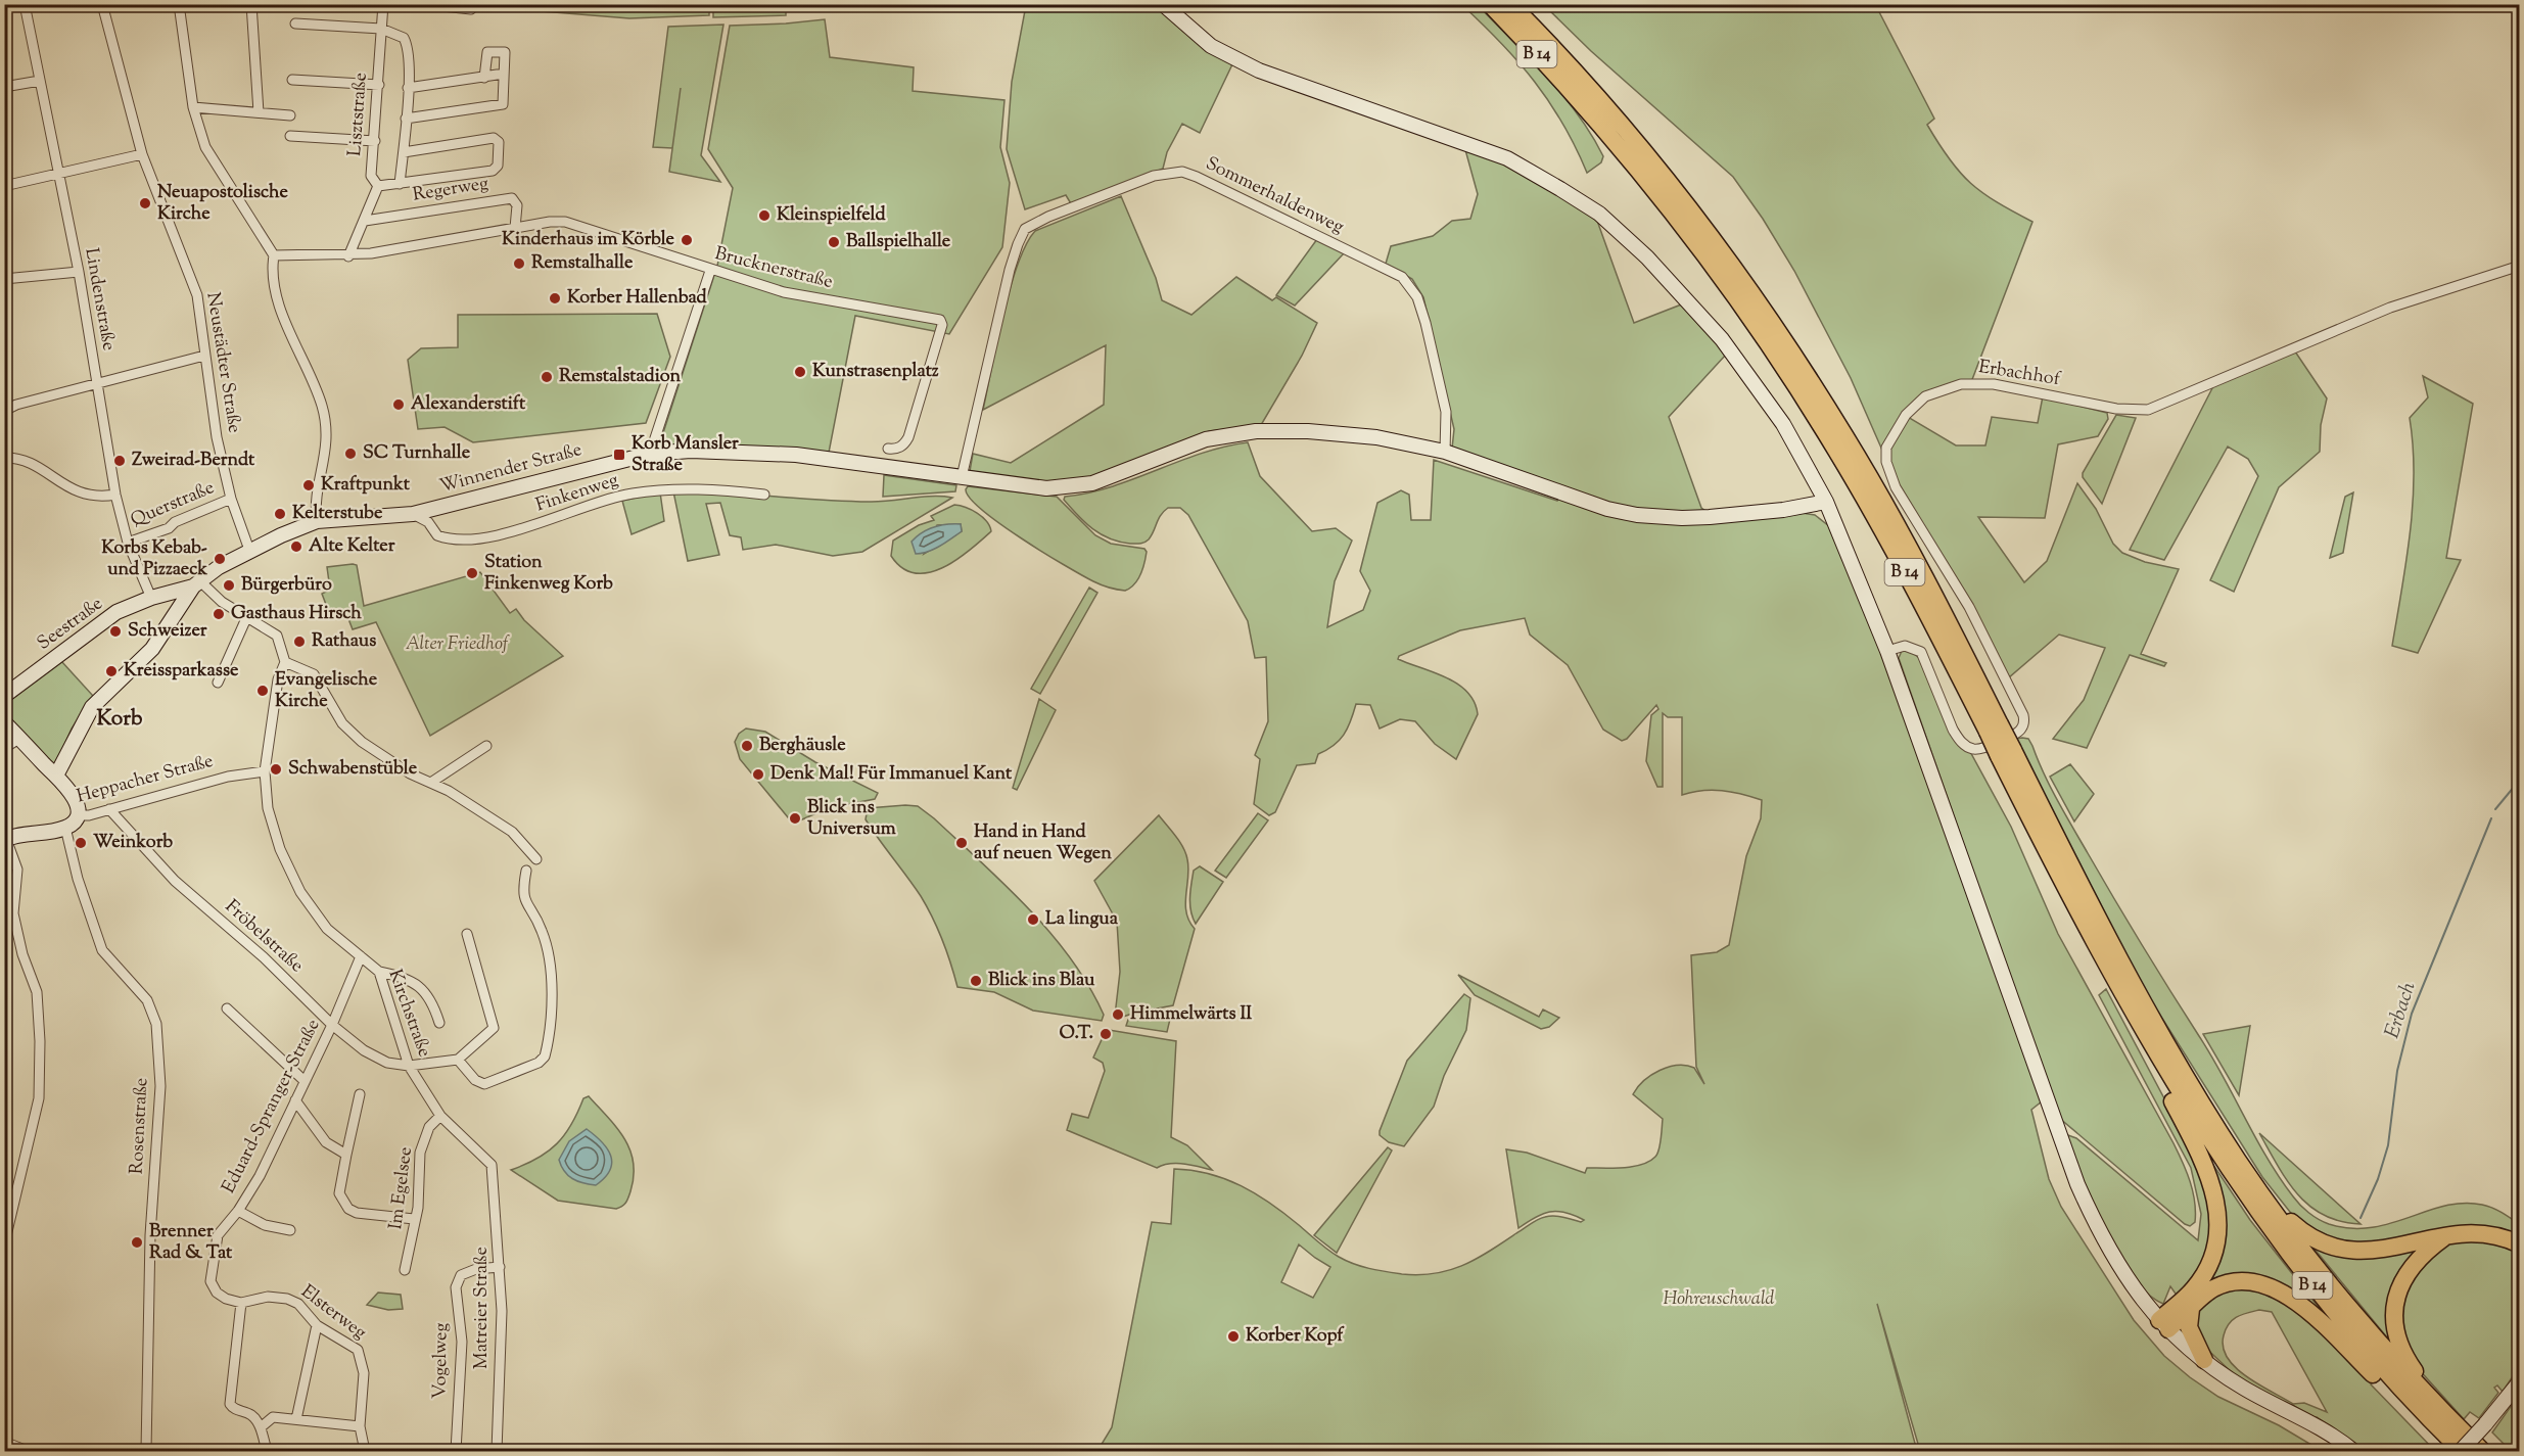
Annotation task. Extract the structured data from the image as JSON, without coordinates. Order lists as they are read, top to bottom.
{
  "streets": {
    "highway": ["B 14"],
    "street": [
      "Lisztstraße",
      "Regerweg",
      "Sommerhaldenweg",
      "Brucknerstraße",
      "Lindenstraße",
      "Neustädter Straße",
      "Erbachhof",
      "Winnender Straße",
      "Finkenweg",
      "Querstraße",
      "Seestraße",
      "Heppacher Straße",
      "Fröbelstraße",
      "Kirchstraße",
      "Eduard-Spranger-Straße",
      "Rosenstraße",
      "Im Egelsee",
      "Matreier Straße",
      "Elsterweg",
      "Vogelweg"
    ]
  },
  "crossings": [
    ["Regerweg", "Brucknerstraße"],
    ["Sommerhaldenweg", "Winnender Straße"],
    ["Lindenstraße", "Querstraße"],
    ["Lindenstraße", "Seestraße"],
    ["Neustädter Straße", "Winnender Straße"],
    ["Neustädter Straße", "Querstraße"],
    ["Winnender Straße", "Finkenweg"],
    ["Winnender Straße", "Seestraße"],
    ["Heppacher Straße", "Fröbelstraße"],
    ["Heppacher Straße", "Kirchstraße"],
    ["Heppacher Straße", "Rosenstraße"],
    ["Fröbelstraße", "Kirchstraße"],
    ["Fröbelstraße", "Eduard-Spranger-Straße"],
    ["Kirchstraße", "Eduard-Spranger-Straße"],
    ["Kirchstraße", "Im Egelsee"],
    ["Kirchstraße", "Matreier Straße"],
    ["Eduard-Spranger-Straße", "Elsterweg"],
    ["Matreier Straße", "Vogelweg"]
  ],
  "districts": ["Korb"],
  "water": ["Erbach"],
  "parks": ["Alter Friedhof", "Hohreuschwald"],
  "places": {
    "other": [
      "Neuapostolische Kirche",
      "Kleinspielfeld",
      "Kinderhaus im Körble",
      "Ballspielhalle",
      "Remstalhalle",
      "Korber Hallenbad",
      "Kunstrasenplatz",
      "Remstalstadion",
      "Alexanderstift",
      "SC Turnhalle",
      "Zweirad-Berndt",
      "Kraftpunkt",
      "Kelterstube",
      "Alte Kelter",
      "Korbs Kebab- und Pizzaeck",
      "Station Finkenweg Korb",
      "Bürgerbüro",
      "Gasthaus Hirsch",
      "Schweizer",
      "Rathaus",
      "Kreissparkasse",
      "Evangelische Kirche",
      "Berghäusle",
      "Schwabenstüble",
      "Denk Mal! Für Immanuel Kant",
      "Blick ins Universum",
      "Weinkorb",
      "Hand in Hand auf neuen Wegen",
      "La lingua",
      "Blick ins Blau",
      "Himmelwärts II",
      "O.T.",
      "Brenner Rad & Tat",
      "Korber Kopf"
    ],
    "transit": ["Korb Mansler Straße"]
  }
}
